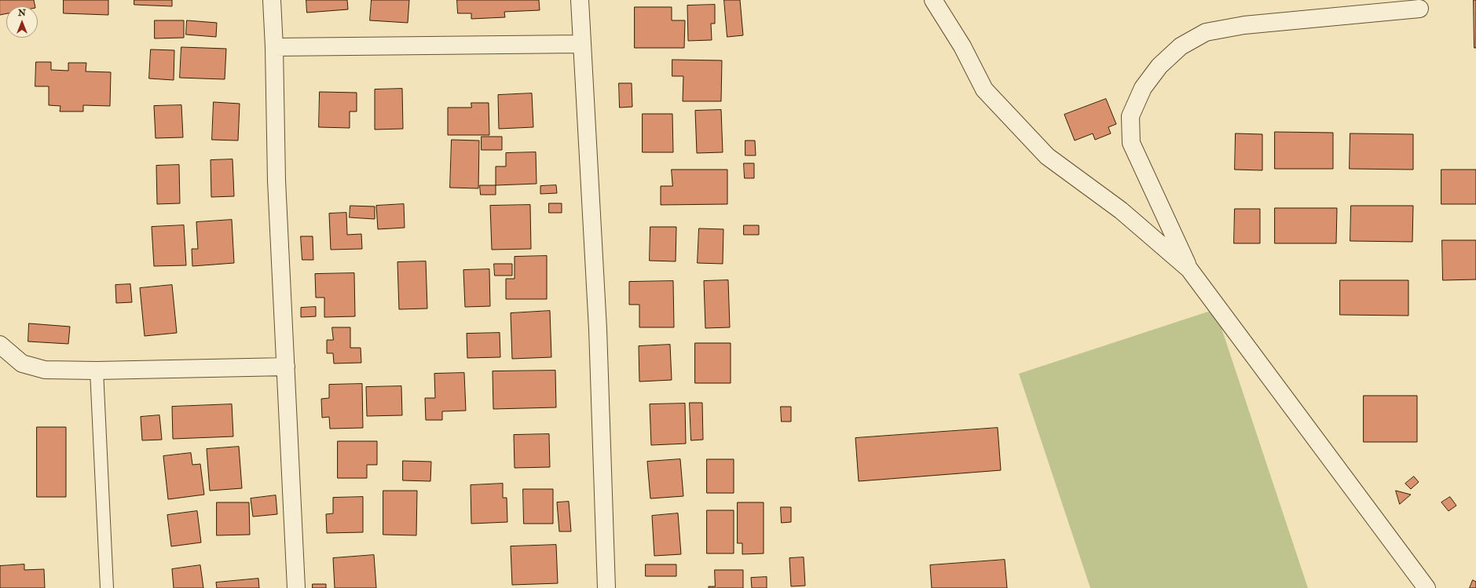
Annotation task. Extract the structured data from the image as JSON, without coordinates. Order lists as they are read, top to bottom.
{
  "north": "top"
}
